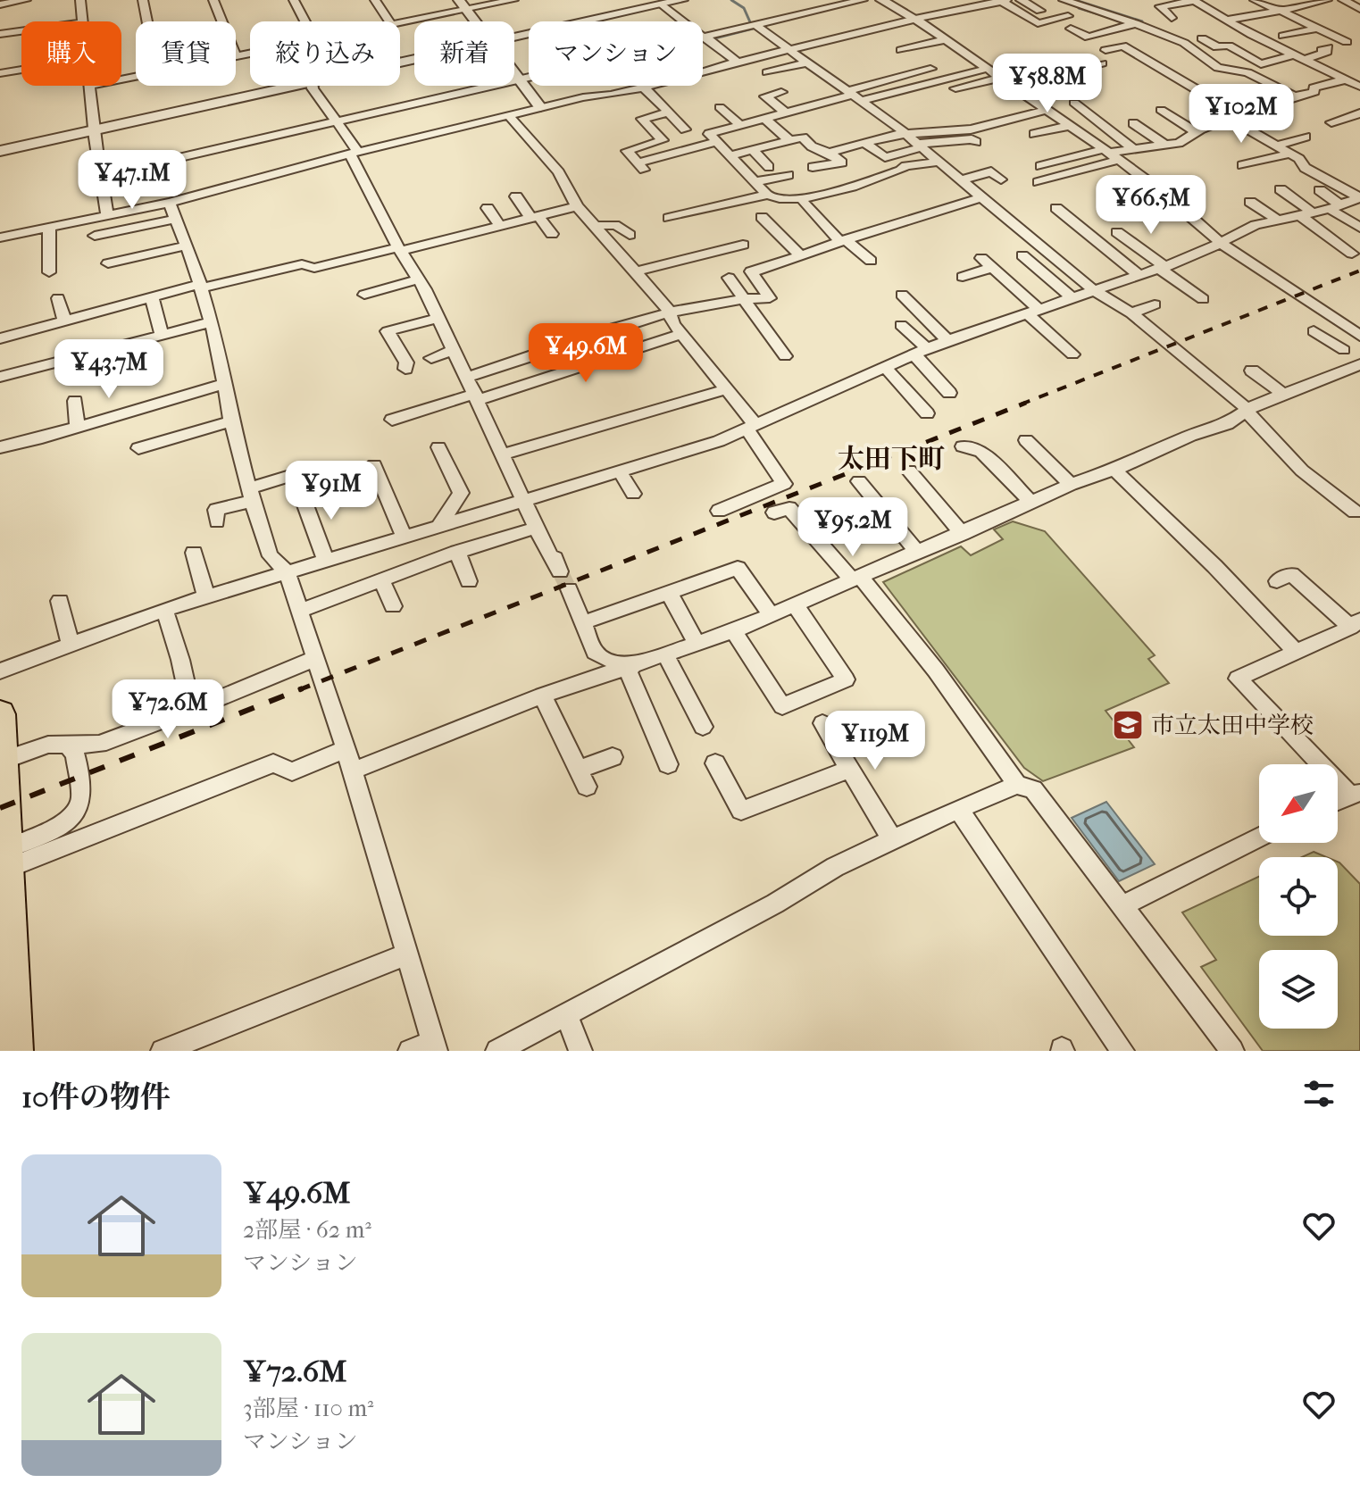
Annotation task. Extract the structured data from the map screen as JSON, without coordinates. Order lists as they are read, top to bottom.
{
  "districts": ["太田下町"],
  "places": {
    "school or university": ["市立太田中学校"]
  },
  "north": "bottom left",
  "page": {
    "chip": [
      "購入",
      "賃貸",
      "絞り込み",
      "新着",
      "マンション"
    ],
    "price": [
      "¥58.8M",
      "¥102M",
      "¥47.1M",
      "¥66.5M",
      "¥49.6M",
      "¥43.7M",
      "¥91M",
      "¥95.2M",
      "¥72.6M",
      "¥119M"
    ],
    "heading": "10件の物件",
    "list": [
      {
        "name": "¥49.6M",
        "note": "2部屋 · 62 m² · マンション"
      },
      {
        "name": "¥72.6M",
        "note": "3部屋 · 110 m² · マンション"
      }
    ]
  }
}
